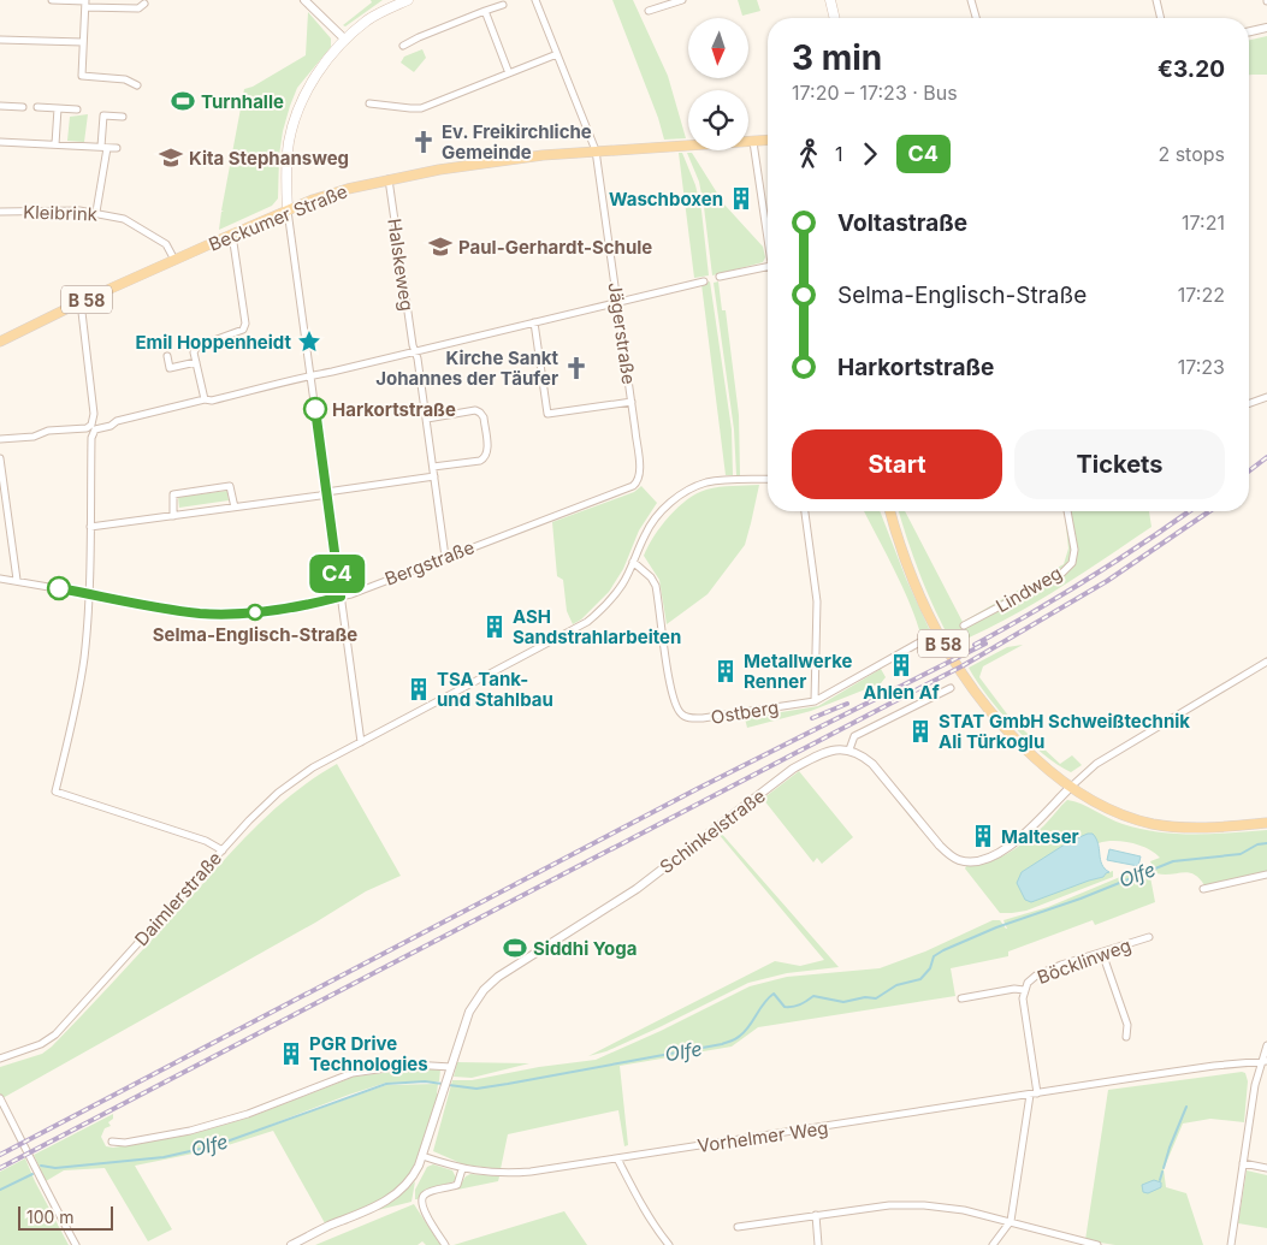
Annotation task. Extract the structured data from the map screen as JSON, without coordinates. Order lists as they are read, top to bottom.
{
  "streets": {
    "main road": ["Beckumer Straße", "B 58"],
    "street": [
      "Kleibrink",
      "Halskeweg",
      "Jägerstraße",
      "Bergstraße",
      "Lindweg",
      "Ostberg",
      "Schinkelstraße",
      "Daimlerstraße",
      "Böcklinweg",
      "Vorhelmer Weg"
    ]
  },
  "crossings": [
    ["Kleibrink", "Beckumer Straße"],
    ["Beckumer Straße", "Halskeweg"],
    ["Beckumer Straße", "Jägerstraße"],
    ["Halskeweg", "Bergstraße"],
    ["Jägerstraße", "Bergstraße"],
    ["Ostberg", "Daimlerstraße"],
    ["Schinkelstraße", "Vorhelmer Weg"],
    ["Böcklinweg", "Vorhelmer Weg"]
  ],
  "water": ["Olfe"],
  "places": {
    "sports": ["Turnhalle", "Siddhi Yoga"],
    "church": ["Ev. Freikirchliche Gemeinde", "Kirche Sankt Johannes der Täufer"],
    "school or university": ["Kita Stephansweg", "Paul-Gerhardt-Schule"],
    "building": [
      "Waschboxen",
      "ASH Sandstrahlarbeiten",
      "Ahlen Af",
      "Metallwerke Renner",
      "TSA Tank- und Stahlbau",
      "STAT GmbH Schweißtechnik Ali Türkoglu",
      "Malteser",
      "PGR Drive Technologies"
    ],
    "place": ["Emil Hoppenheidt"],
    "other": ["Harkortstraße", "Selma-Englisch-Straße"]
  },
  "lines": ["bus line C4"],
  "scale_bar": "100 m",
  "north": "bottom",
  "page": {
    "on_map": "C4",
    "heading": ["3 min", "17:20 – 17:23 · Bus", "€3.20"],
    "legs": ["1", "C4", "2 stops"],
    "list": [
      {
        "name": "Voltastraße",
        "value": "17:21"
      },
      {
        "name": "Selma-Englisch-Straße",
        "value": "17:22"
      },
      {
        "name": "Harkortstraße",
        "value": "17:23"
      }
    ],
    "buttons": ["Start", "Tickets"],
    "scale": "100 m"
  }
}
